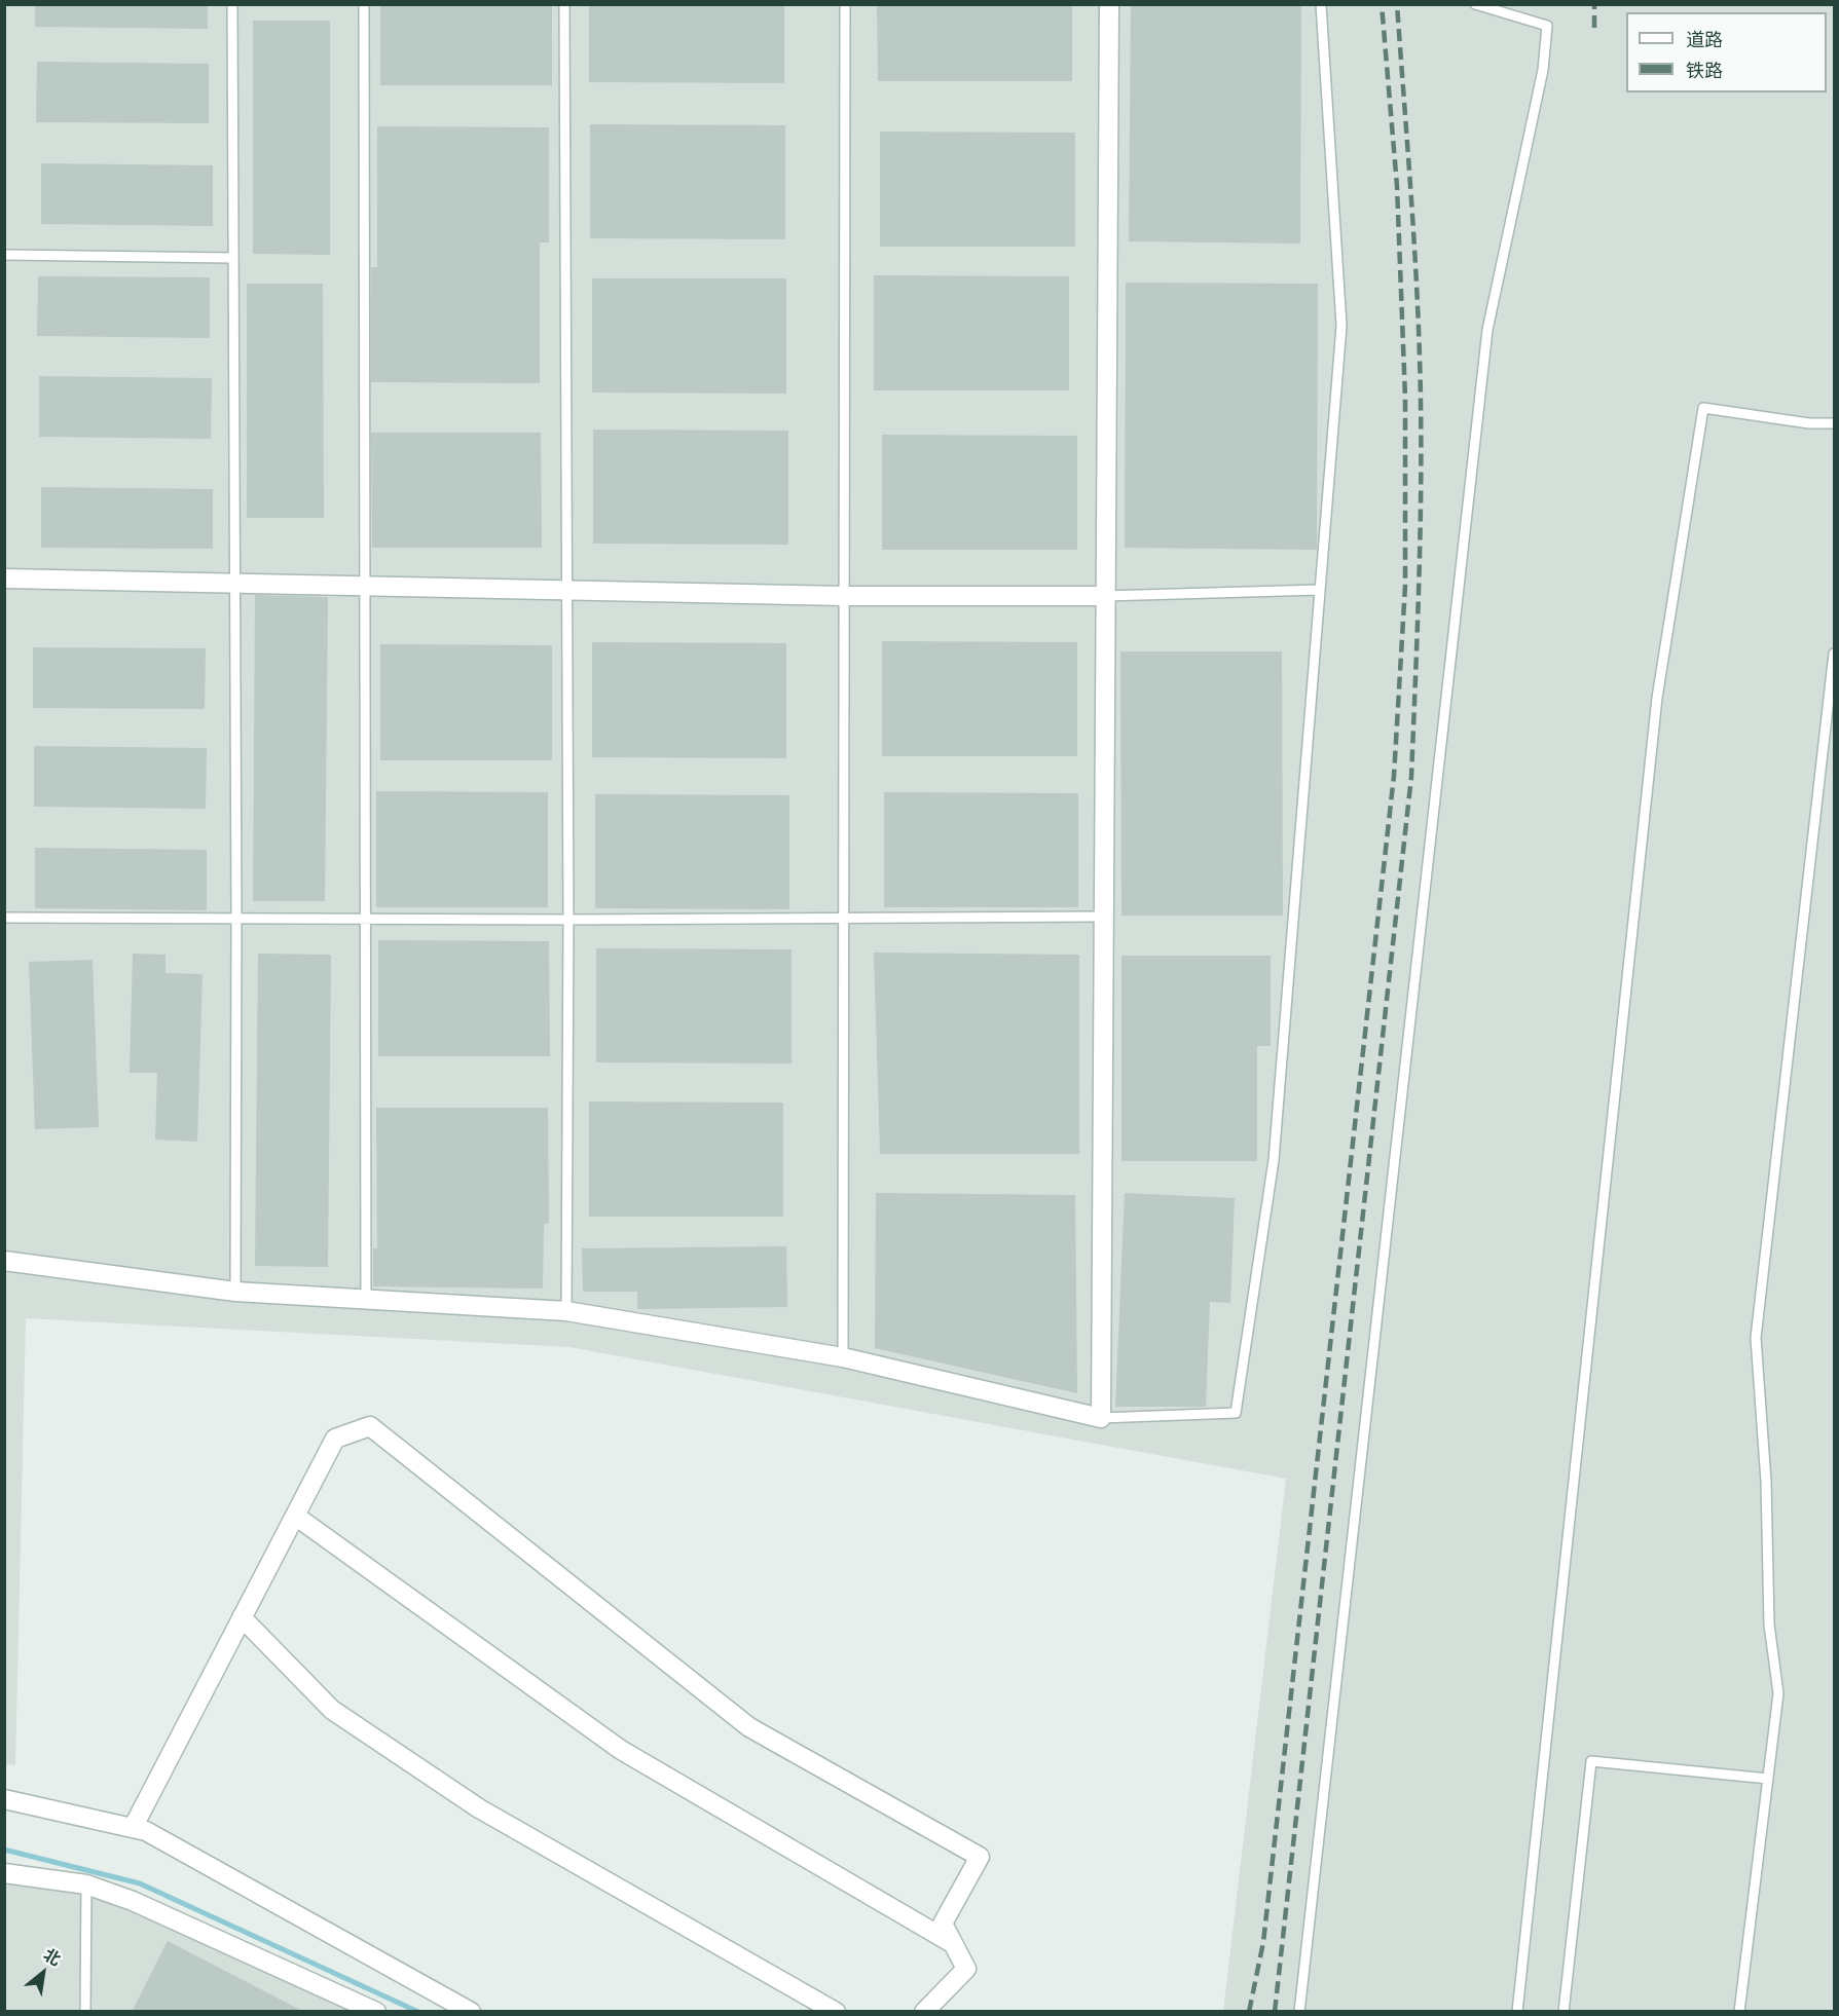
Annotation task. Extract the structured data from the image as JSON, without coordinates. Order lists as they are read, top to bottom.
{
  "legend": ["道路", "铁路"],
  "north": "top right"
}
